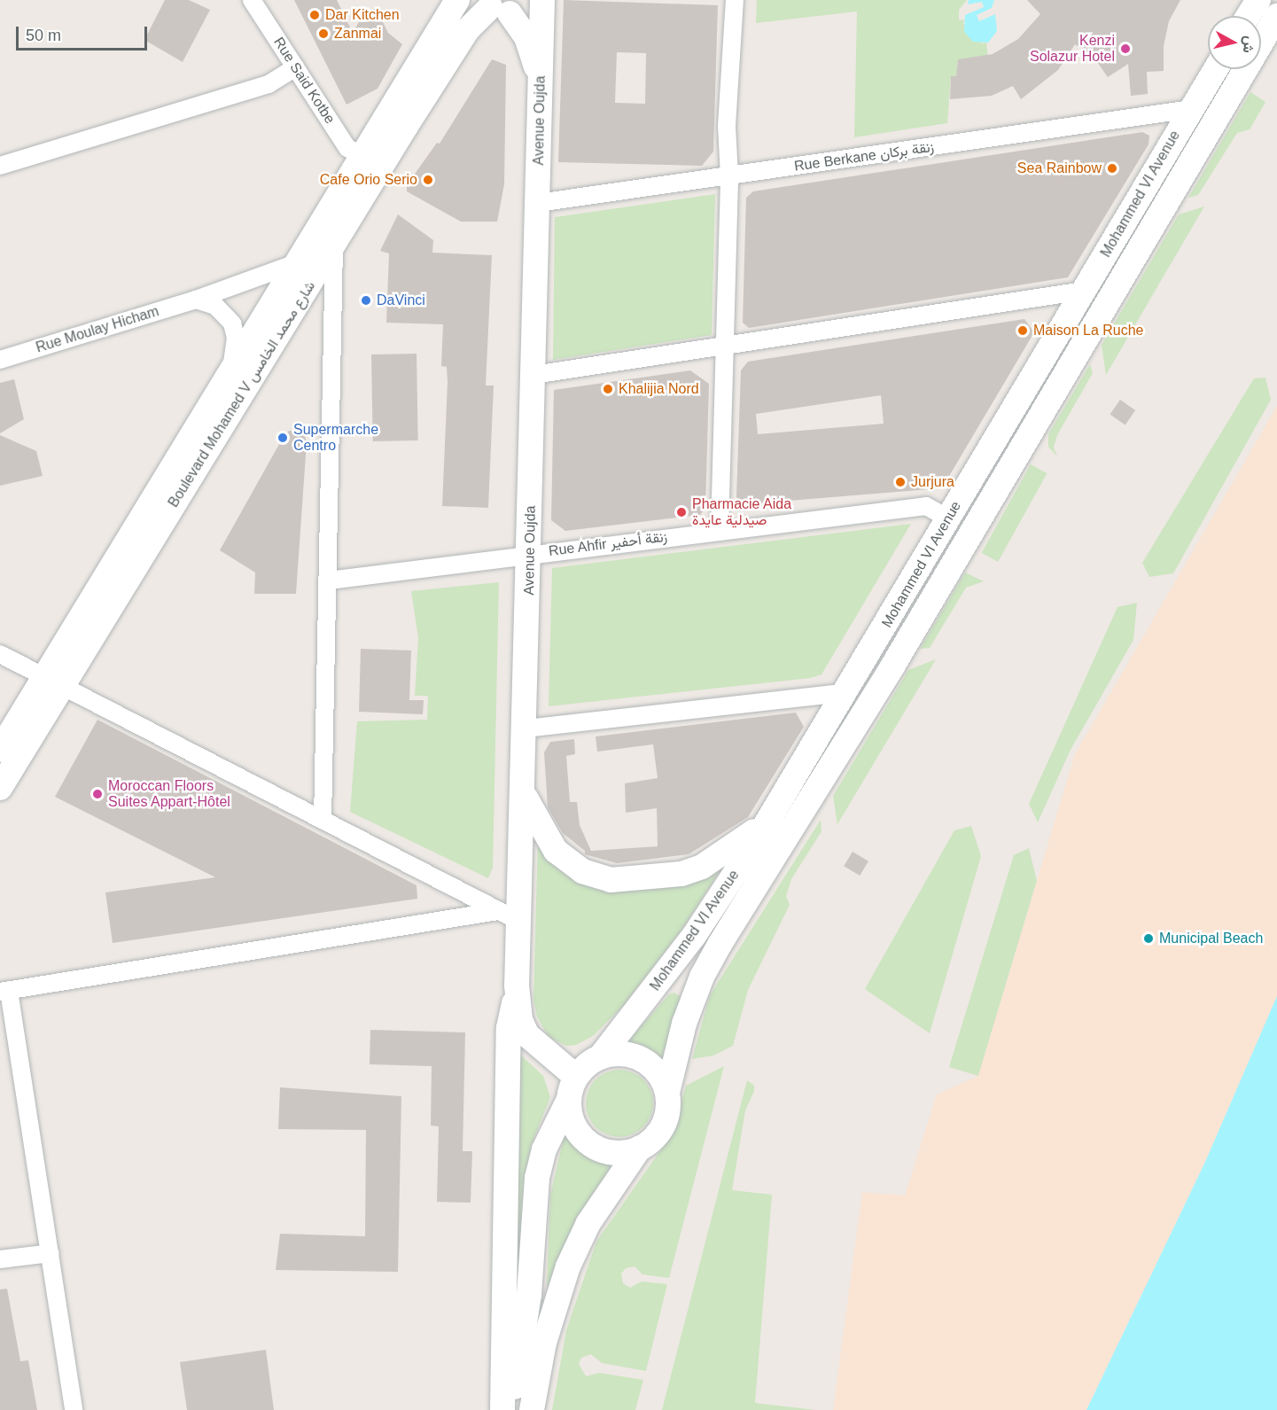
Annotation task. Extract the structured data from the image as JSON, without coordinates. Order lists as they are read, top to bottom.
{
  "streets": {
    "main road": ["Avenue Oujda", "Mohammed VI Avenue", "Boulevard Mohamed V شارع محمد الخامس"],
    "street": [
      "Rue Said Kotbe",
      "Rue Berkane زنقة بركان",
      "Rue Moulay Hicham",
      "Rue Ahfir زنقة أحفير"
    ]
  },
  "crossings": [
    ["Rue Said Kotbe", "Boulevard Mohamed V شارع محمد الخامس"],
    ["Avenue Oujda", "Rue Berkane زنقة بركان"],
    ["Avenue Oujda", "Mohammed VI Avenue"],
    ["Avenue Oujda", "Rue Ahfir زنقة أحفير"],
    ["Rue Berkane زنقة بركان", "Mohammed VI Avenue"],
    ["Mohammed VI Avenue", "Rue Ahfir زنقة أحفير"],
    ["Rue Moulay Hicham", "Boulevard Mohamed V شارع محمد الخامس"]
  ],
  "places": [
    "Dar Kitchen",
    "Zanmai",
    "Kenzi Solazur Hotel",
    "Sea Rainbow",
    "Cafe Orio Serio",
    "DaVinci",
    "Maison La Ruche",
    "Khalijia Nord",
    "Supermarche Centro",
    "Jurjura",
    "Pharmacie Aida صيدلية عايدة",
    "Moroccan Floors Suites Appart-Hôtel",
    "Municipal Beach"
  ],
  "scale_bar": "50 m",
  "north": "right"
}
